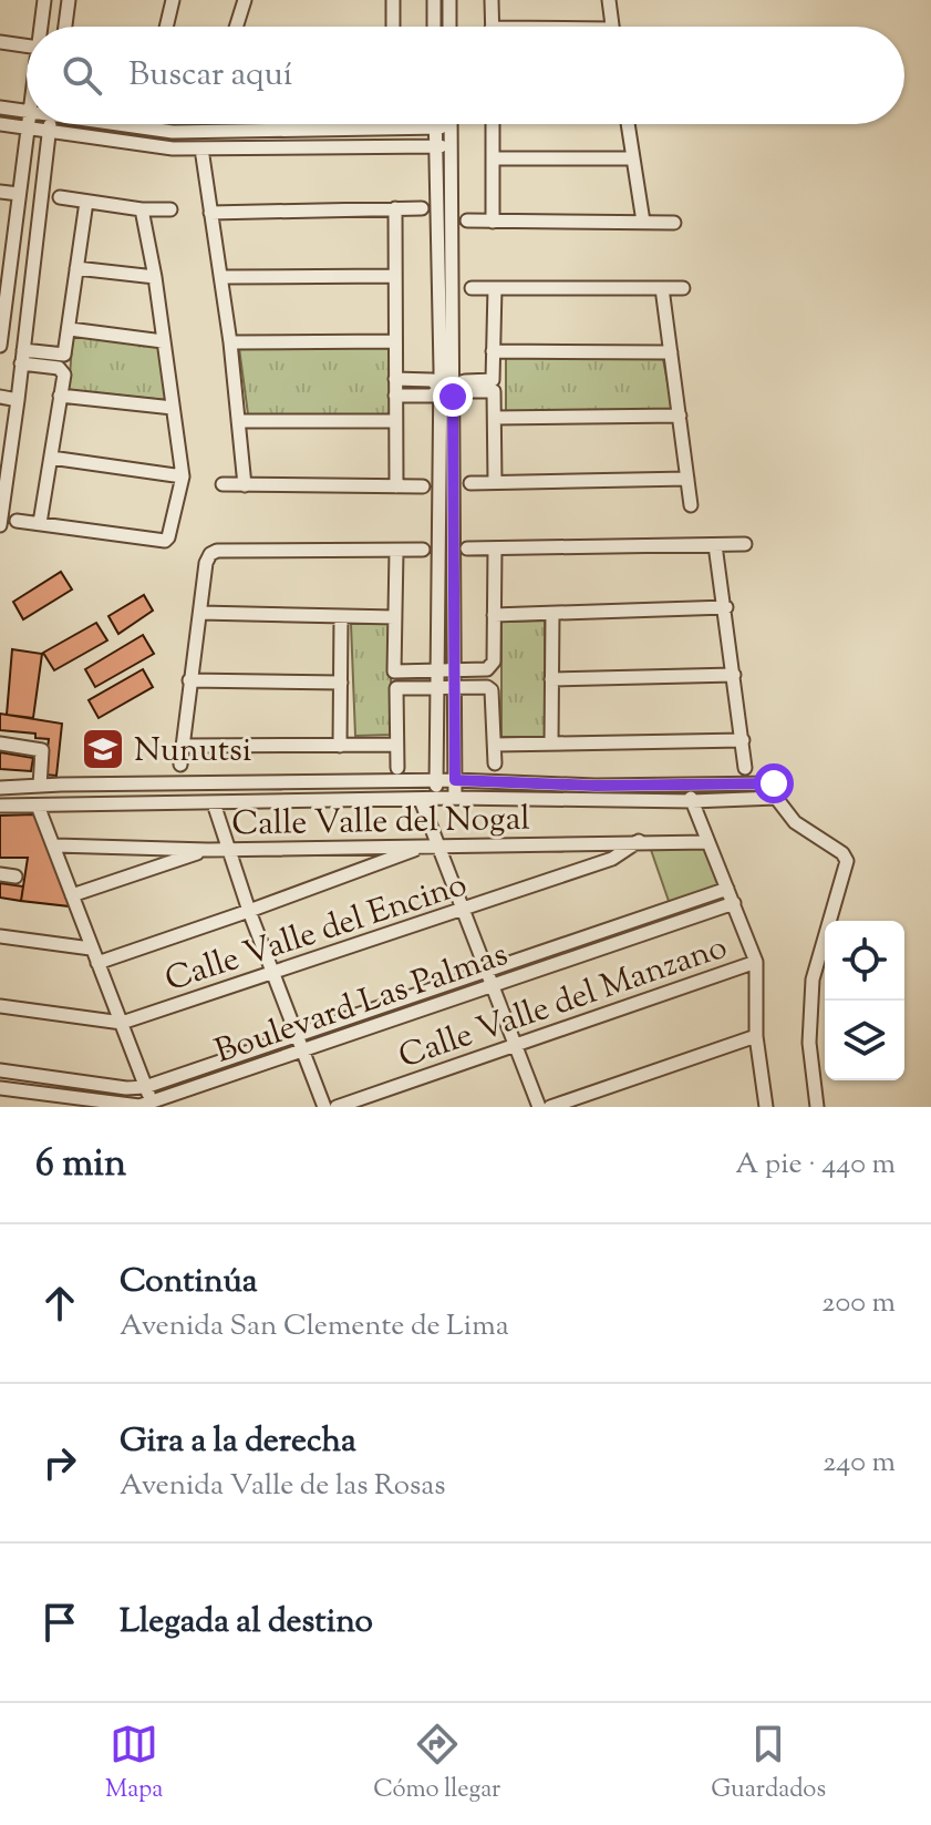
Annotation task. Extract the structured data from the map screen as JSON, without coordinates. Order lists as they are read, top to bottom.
{
  "streets": {
    "street": [
      "Calle Valle del Nogal",
      "Calle Valle del Encino",
      "Calle Valle del Manzano",
      "Boulevard Las Palmas"
    ]
  },
  "crossings": [
    ["Calle Valle del Nogal", "Calle Valle del Encino"]
  ],
  "places": {
    "school or university": ["Nunutsi"]
  },
  "page": {
    "search": "Buscar aquí",
    "heading": ["6 min", "A pie · 440 m"],
    "list": [
      ["Continúa", "Avenida San Clemente de Lima", "200 m"],
      ["Gira a la derecha", "Avenida Valle de las Rosas", "240 m"],
      "Llegada al destino"
    ],
    "nav": ["Mapa", "Cómo llegar", "Guardados"]
  }
}
